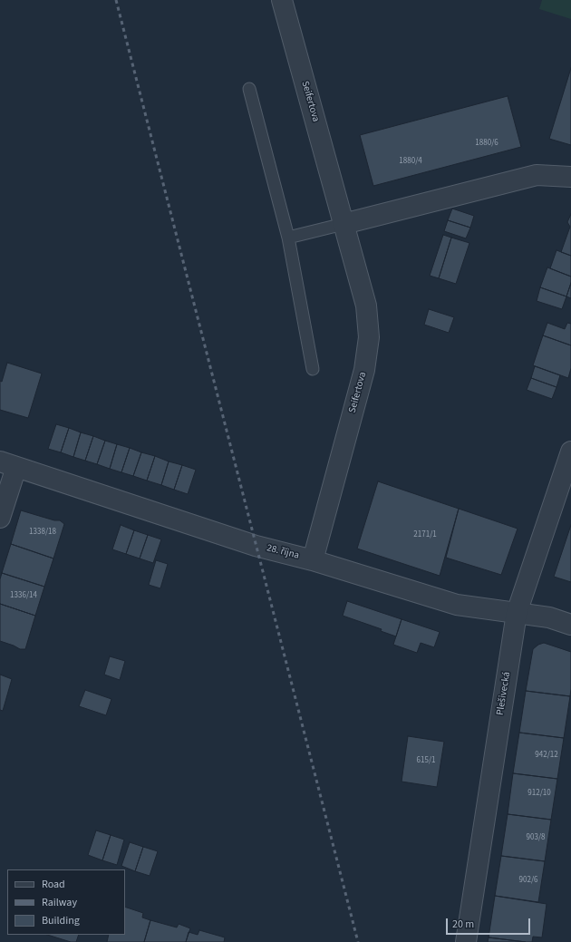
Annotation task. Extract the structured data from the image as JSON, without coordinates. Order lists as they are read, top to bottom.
{
  "streets": {
    "street": ["Seifertova", "28. října", "Plešivecká"]
  },
  "crossings": [
    ["Seifertova", "28. října"],
    ["28. října", "Plešivecká"]
  ],
  "house_numbers": [
    "1880/6",
    "1880/4",
    "1338/18",
    "2171/1",
    "1336/14",
    "942/12",
    "615/1",
    "912/10",
    "903/8",
    "902/6"
  ],
  "legend": ["Road", "Railway", "Building"],
  "scale_bar": "20 m"
}
